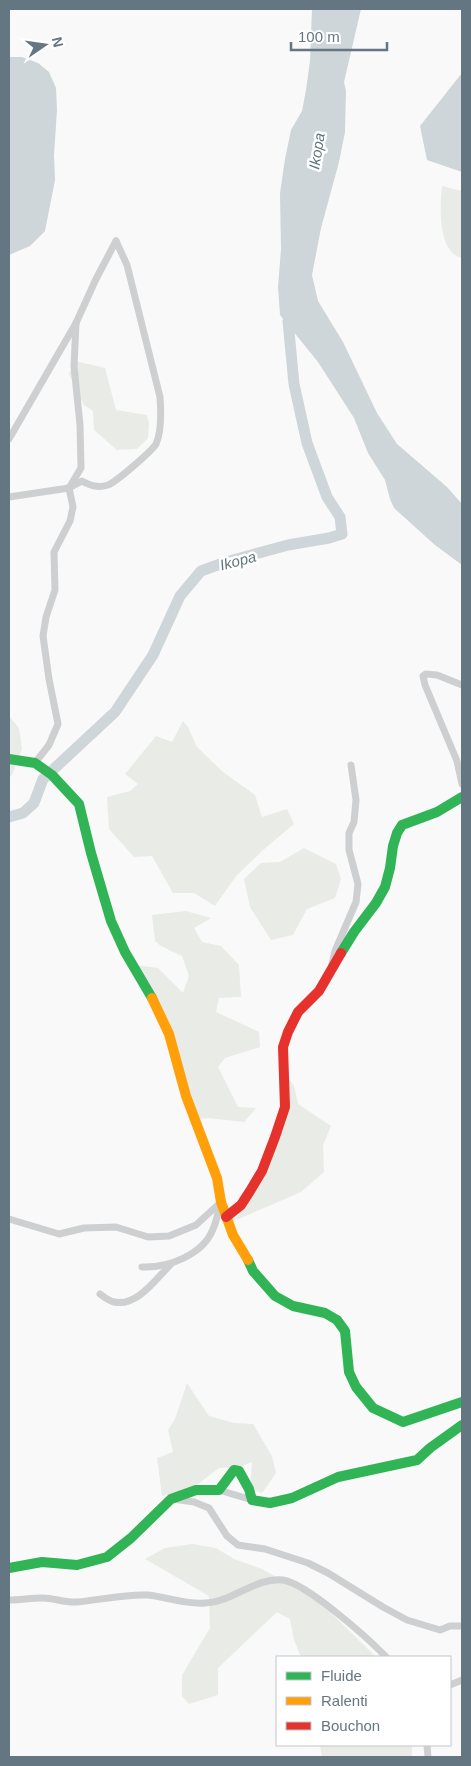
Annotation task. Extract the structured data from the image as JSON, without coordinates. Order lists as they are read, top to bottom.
{
  "water": ["Ikopa"],
  "legend": ["Fluide", "Ralenti", "Bouchon"],
  "scale_bar": "100 m",
  "north": "right"
}
